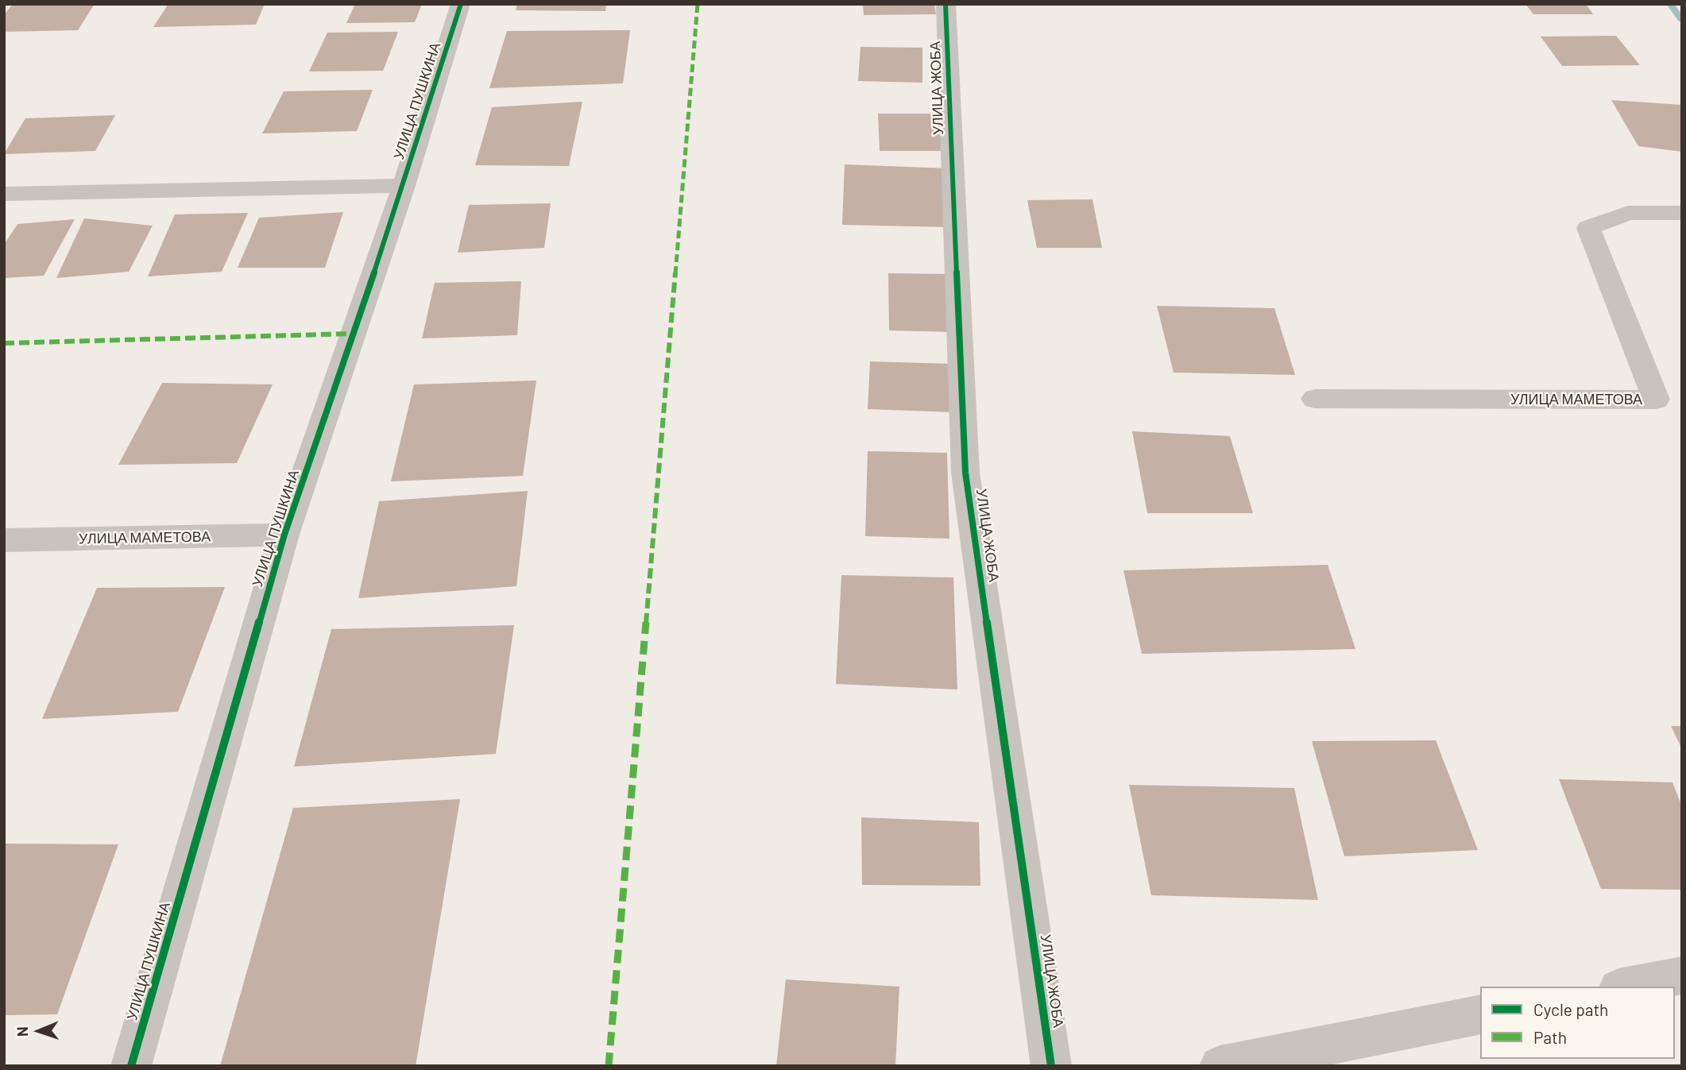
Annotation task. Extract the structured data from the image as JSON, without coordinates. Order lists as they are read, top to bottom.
{
  "streets": {
    "street": ["УЛИЦА ЖОБА", "УЛИЦА ПУШКИНА", "УЛИЦА МАМЕТОВА"]
  },
  "crossings": [
    ["УЛИЦА ПУШКИНА", "УЛИЦА МАМЕТОВА"]
  ],
  "legend": ["Cycle path", "Path"],
  "north": "left"
}
